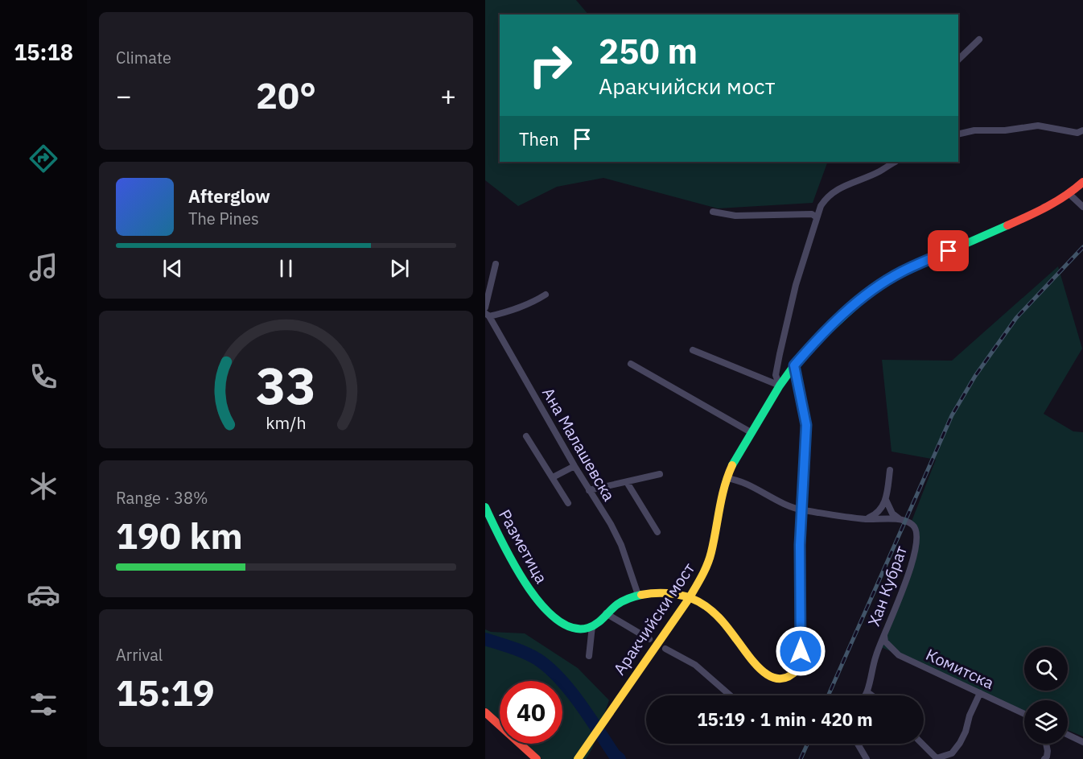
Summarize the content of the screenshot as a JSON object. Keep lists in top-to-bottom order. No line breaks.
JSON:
{"streets":{"main road":["Разметица","Аракчийски мост"],"street":["Ана Малашевска","Хан Кубрат","Комитска"]},"crossings":[["Хан Кубрат","Комитска"]],"page":{"tabs":"15:18","tile":["Climate",["Range · 38%","190 km"],["Arrival","15:19"]],"turn":["250 m","Аракчийски мост"],"heat":["−","20°","+"],"then":"Then","song":["Afterglow","The Pines"],"limit":"40","trip":"15:19 · 1 min · 420 m","gauge":["33","km/h"]}}
